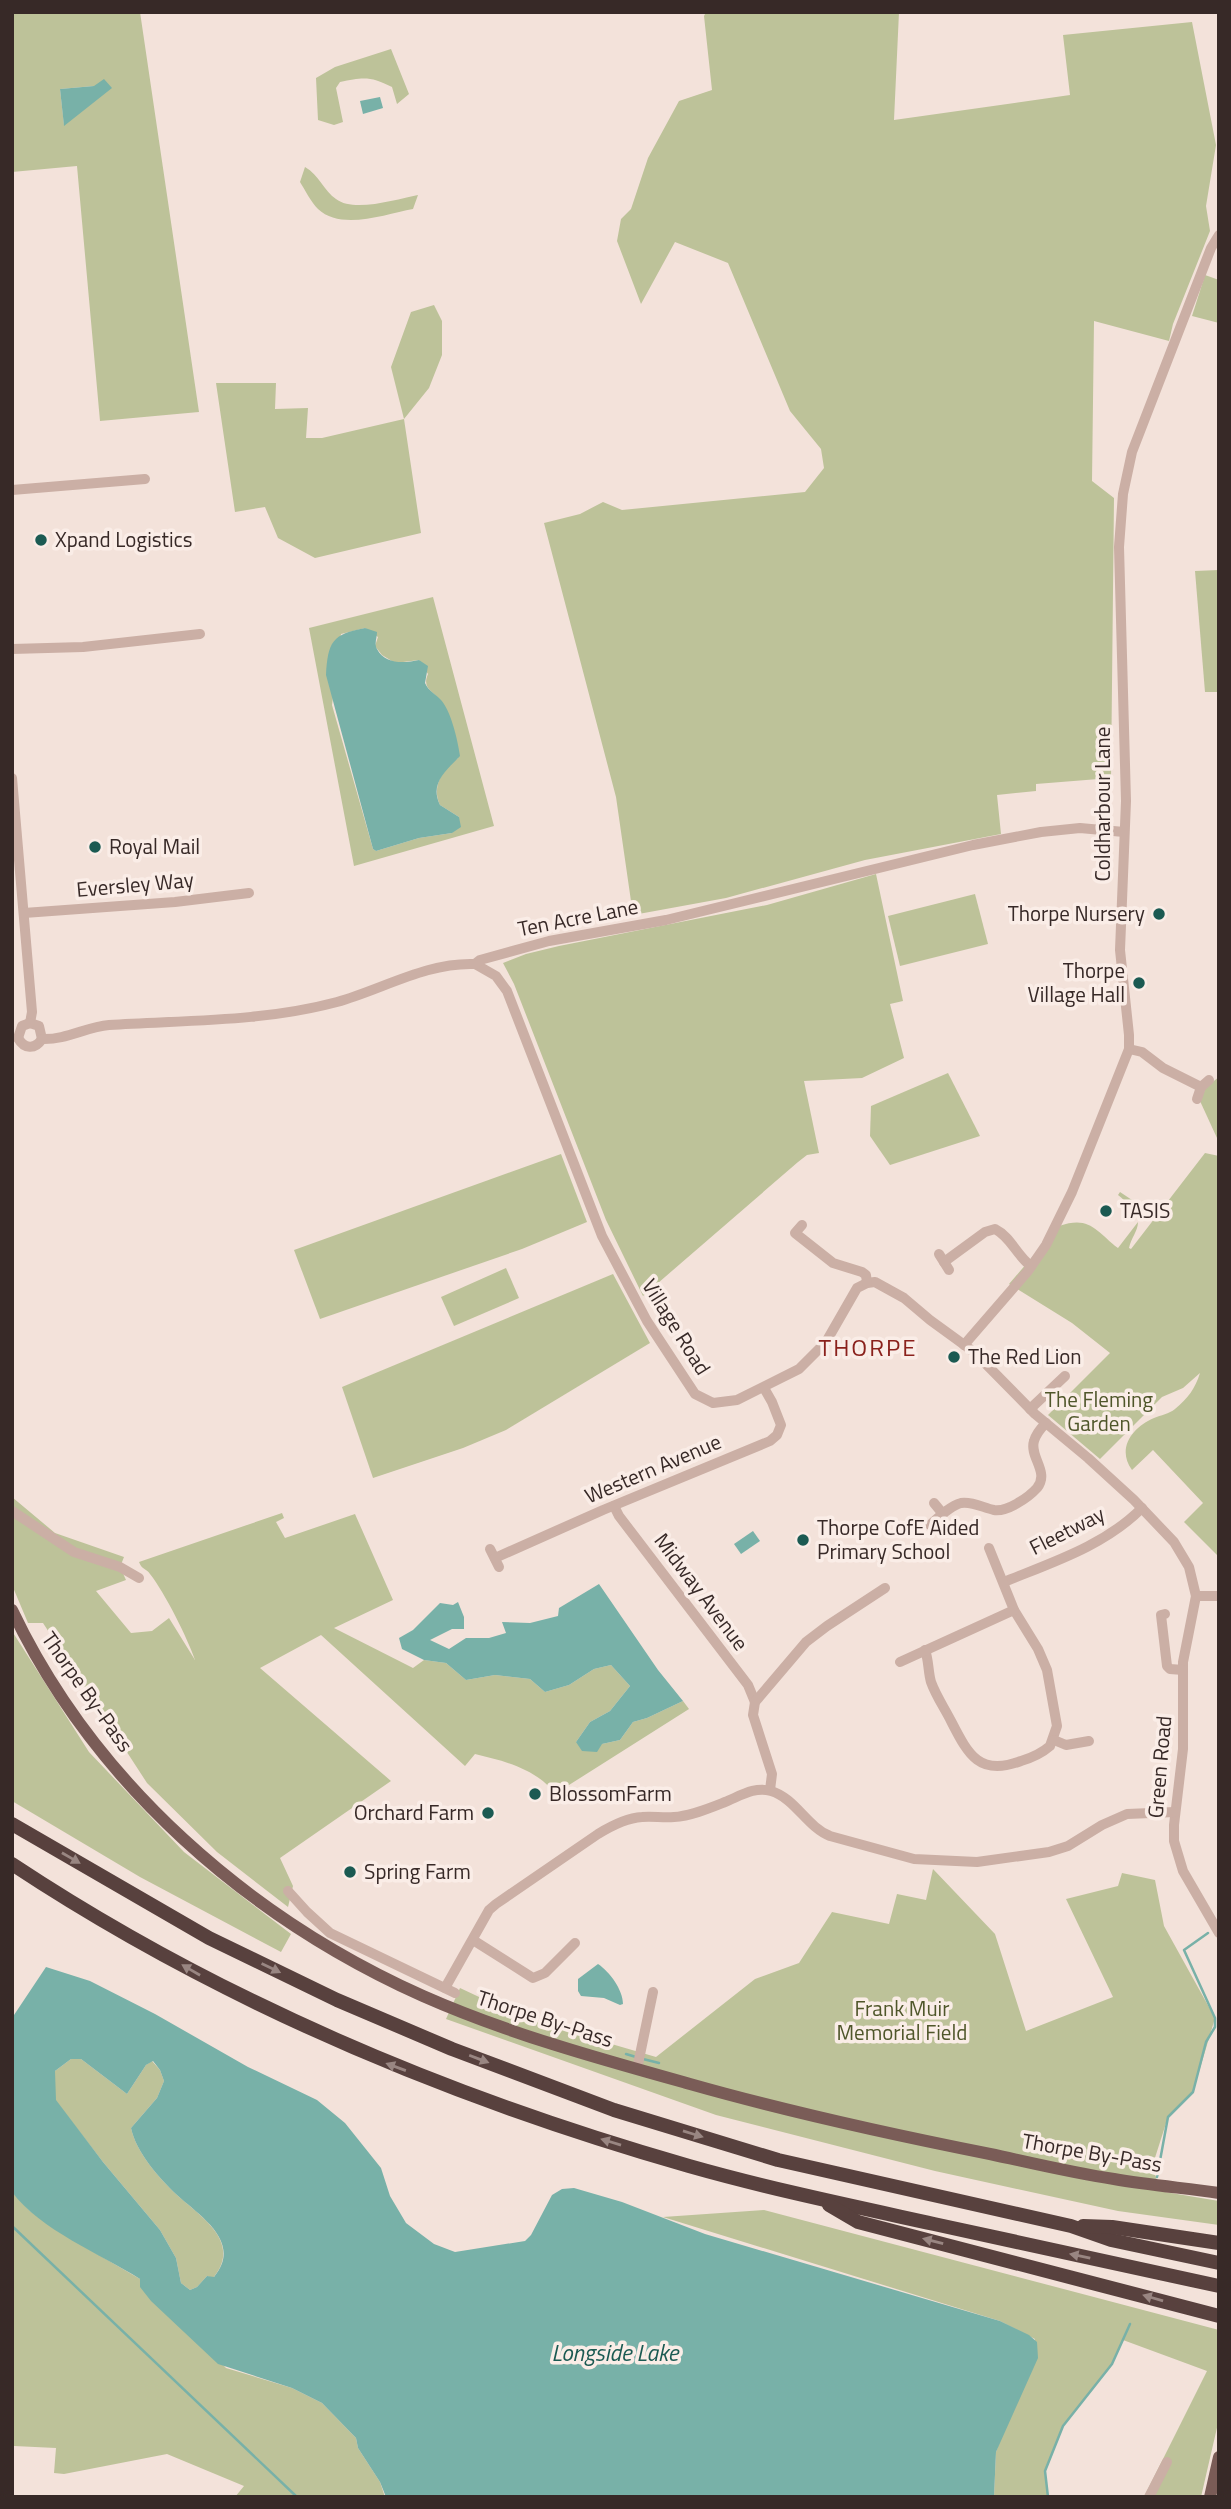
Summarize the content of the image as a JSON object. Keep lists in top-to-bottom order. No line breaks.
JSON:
{"streets":{"main road":["Thorpe By-Pass"],"street":["Coldharbour Lane","Eversley Way","Ten Acre Lane","Village Road","Western Avenue","Fleetway","Midway Avenue","Green Road"]},"crossings":[["Coldharbour Lane","Ten Acre Lane"],["Ten Acre Lane","Village Road"],["Village Road","Western Avenue"],["Western Avenue","Midway Avenue"]],"districts":["THORPE"],"water":["Longside Lake"],"parks":["The Fleming Garden","Frank Muir Memorial Field"],"places":["Xpand Logistics","Royal Mail","Thorpe Nursery","Thorpe Village Hall","TASIS","The Red Lion","Thorpe CofE Aided Primary School","BlossomFarm","Orchard Farm","Spring Farm"]}
